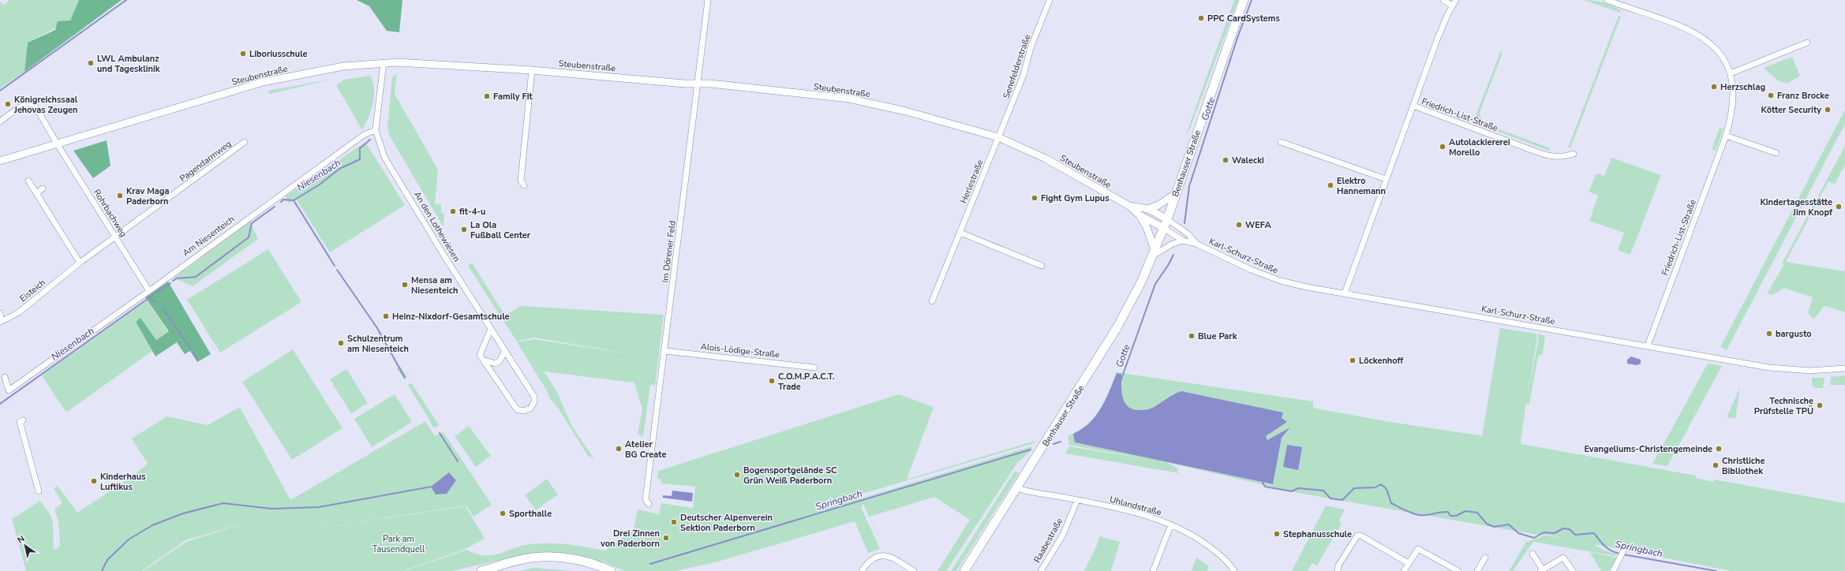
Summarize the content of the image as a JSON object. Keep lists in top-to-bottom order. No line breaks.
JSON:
{"streets":{"main road":["Benhauser Straße"],"street":["Steubenstraße","Senefelderstraße","Friedrich-List-Straße","Pagendarmweg","Herlestraße","Rohrbachweg","An den Lothewiesen","Am Niesenteich","Im Dörener Feld","Karl-Schurz-Straße","Eisteich","Alois-Lödige-Straße","Uhlandstraße","Raabestraße"]},"crossings":[["Steubenstraße","Senefelderstraße"],["Steubenstraße","Benhauser Straße"],["Steubenstraße","Herlestraße"],["Steubenstraße","Rohrbachweg"],["Steubenstraße","Im Dörener Feld"],["Steubenstraße","Karl-Schurz-Straße"],["Senefelderstraße","Herlestraße"],["Friedrich-List-Straße","Karl-Schurz-Straße"],["Pagendarmweg","Rohrbachweg"],["Pagendarmweg","Eisteich"],["Benhauser Straße","Karl-Schurz-Straße"],["Benhauser Straße","Uhlandstraße"],["Rohrbachweg","Am Niesenteich"],["Rohrbachweg","Eisteich"],["An den Lothewiesen","Am Niesenteich"],["Im Dörener Feld","Alois-Lödige-Straße"],["Uhlandstraße","Raabestraße"]],"water":["Gotte","Niesenbach","Springbach"],"parks":["Park am Tausendquell"],"places":["PPC CardSystems","Liboriusschule","LWL Ambulanz und Tagesklinik","Herzschlag","Franz Brocke","Family Fit","Königreichssaal Jehovas Zeugen","Kötter Security","Autolackiererei Morello","Walecki","Elektro Hannemann","Krav Maga Paderborn","Fight Gym Lupus","Kindertagesstätte Jim Knopf","fit-4-u","WEFA","La Ola Fußball Center","Mensa am Niesenteich","Heinz-Nixdorf-Gesamtschule","bargusto","Blue Park","Schulzentrum am Niesenteich","Löckenhoff","C.O.M.P.A.C.T. Trade","Technische Prüfstelle TPÜ","Atelier BG Create","Evangeliums-Christengemeinde","Christliche Bibliothek","Bogensportgelände SC Grün Weiß Paderborn","Kinderhaus Luftikus","Sporthalle","Deutscher Alpenverein Sektion Paderborn","Stephanusschule","Drei Zinnen von Paderborn"],"north":"top left"}
